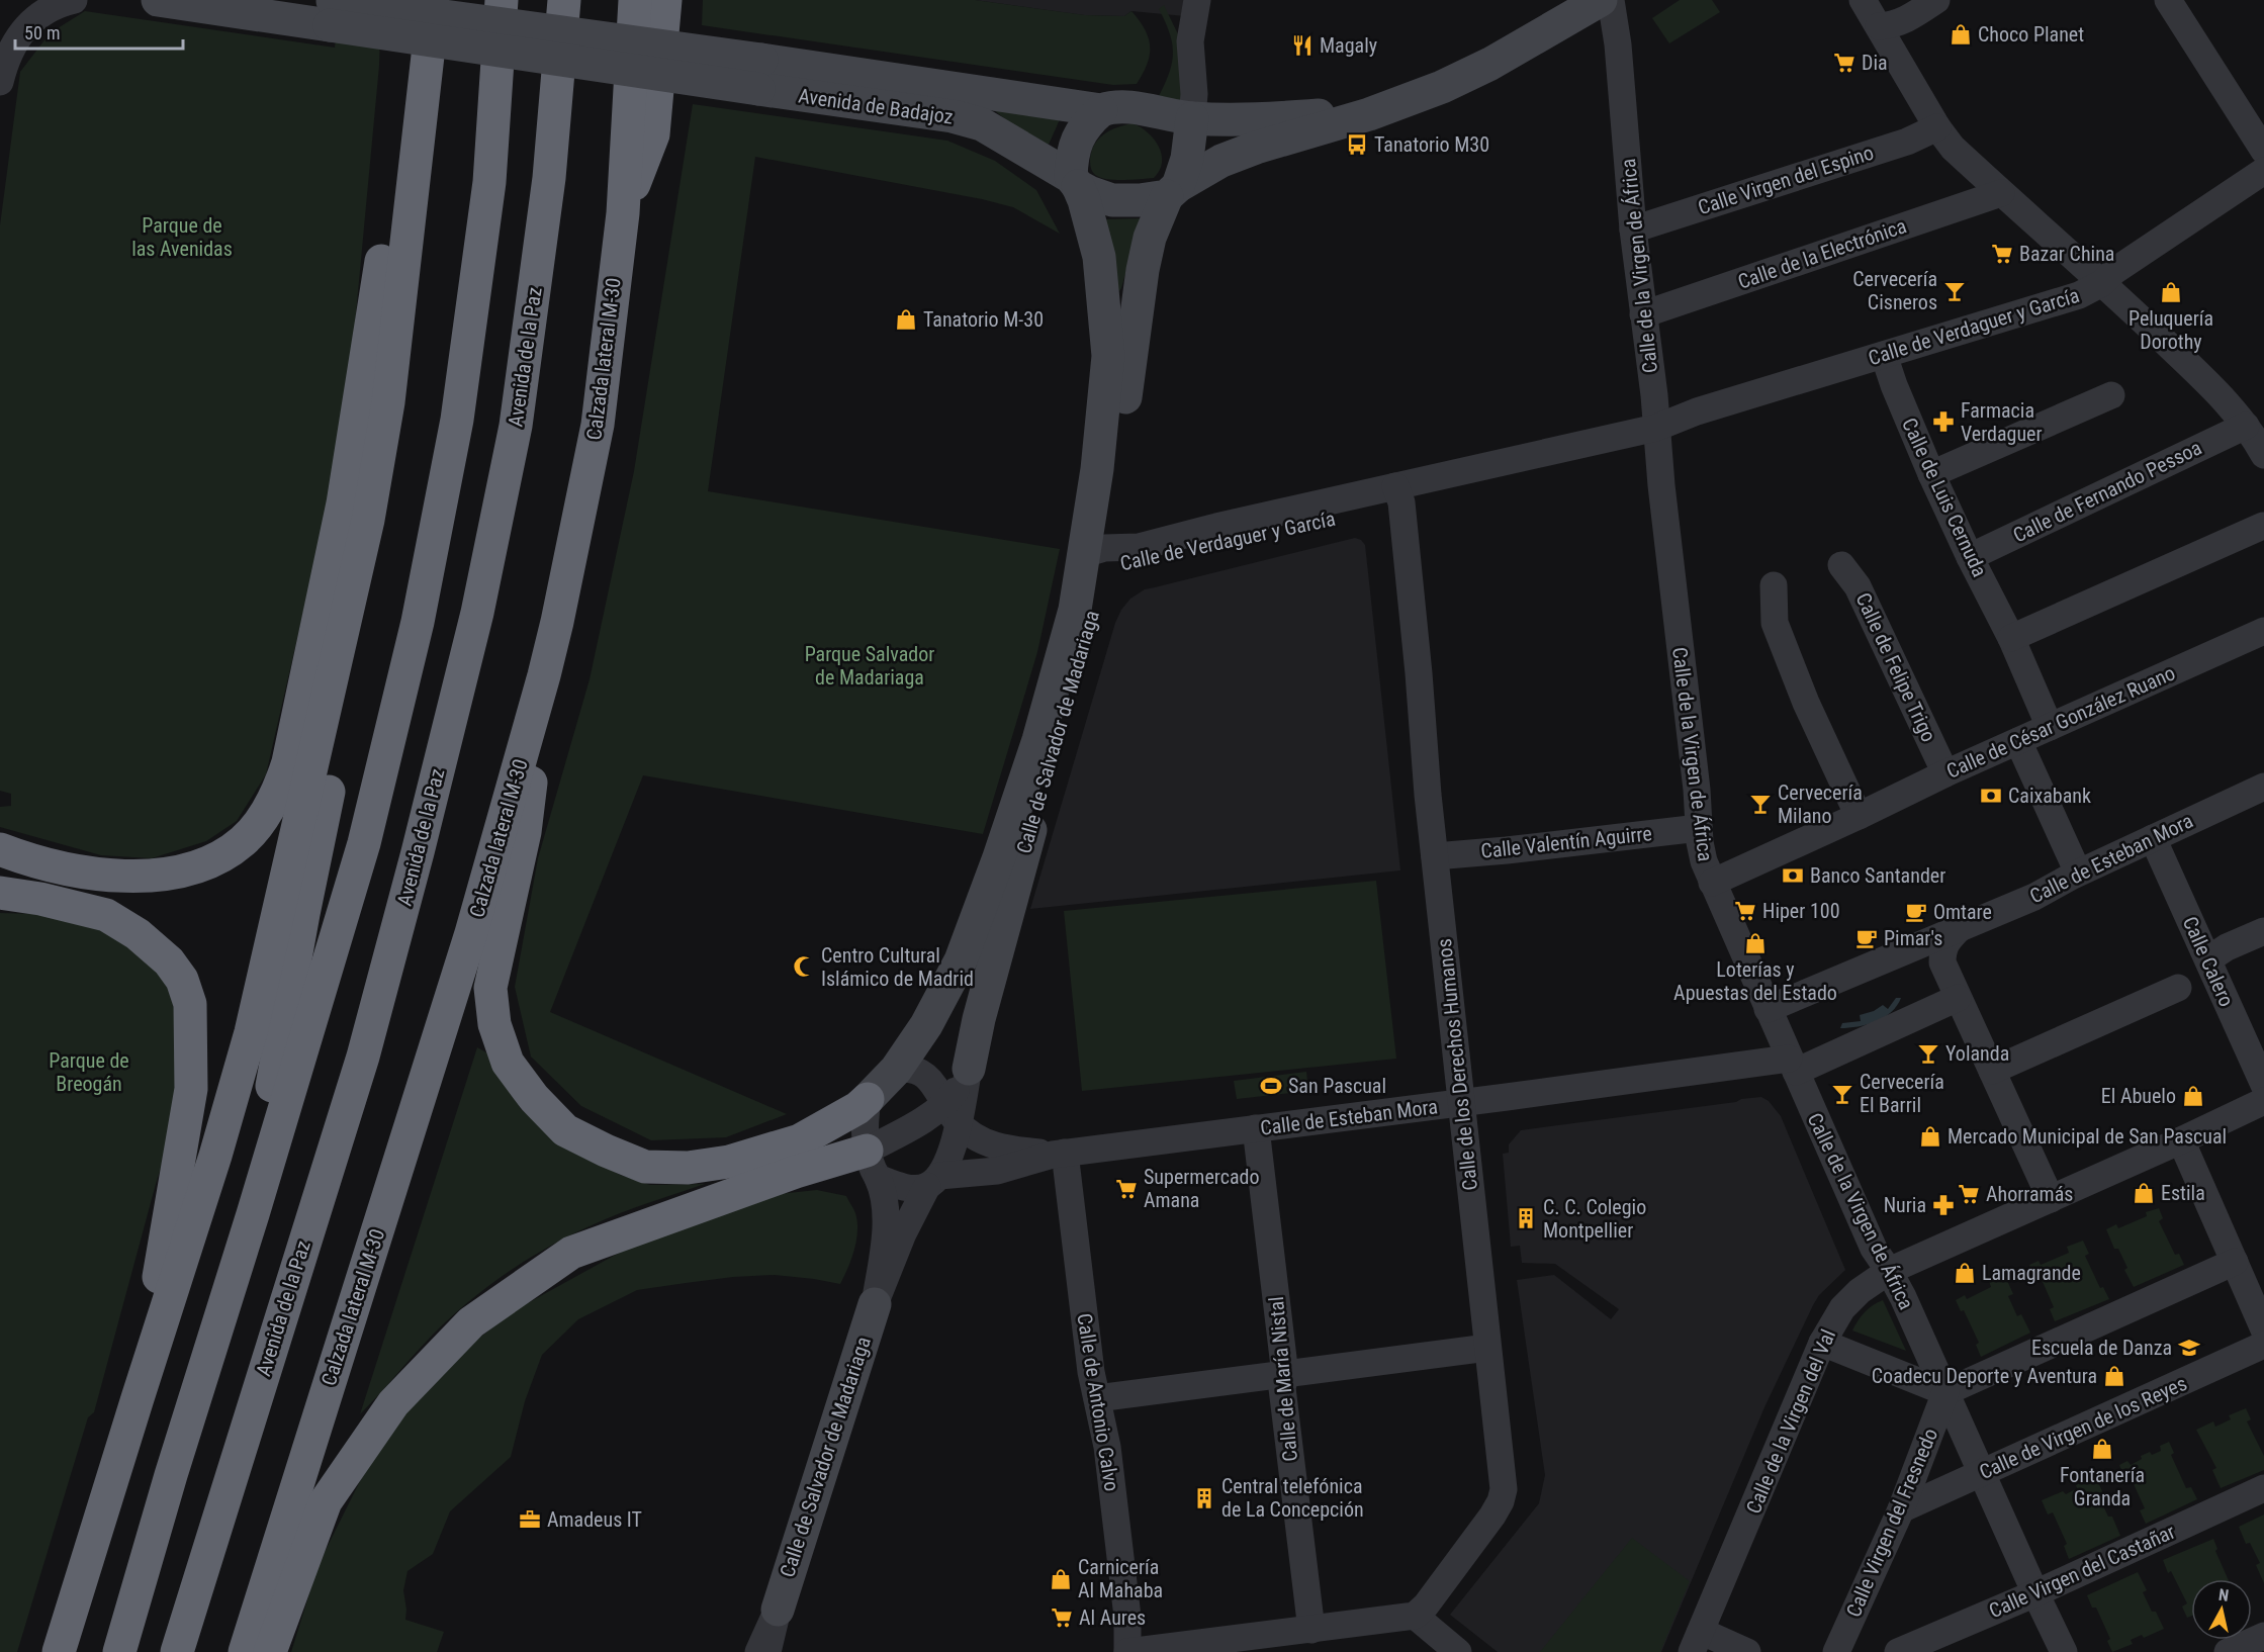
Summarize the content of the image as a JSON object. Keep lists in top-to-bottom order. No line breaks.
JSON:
{"streets":{"highway":["Avenida de la Paz","Calzada lateral M-30"],"street":["Avenida de Badajoz","Calle Virgen del Espino","Calle de la Electrónica","Calle de la Virgen de África","Calle de Verdaguer y García","Calle de Fernando Pessoa","Calle de Luis Cernuda","Calle de Felipe Trigo","Calle de César González Ruano","Calle de Salvador de Madariaga","Calle Valentín Aguirre","Calle de Esteban Mora","Calle Calero","Calle de los Derechos Humanos","Calle de María Nistal","Calle de Antonio Calvo","Calle de la Virgen del Val","Calle de Virgen de los Reyes","Calle Virgen del Fresnedo","Calle Virgen del Castañar"]},"crossings":[["Avenida de Badajoz","Calle de Salvador de Madariaga"],["Calle Virgen del Espino","Calle de la Virgen de África"],["Calle de la Electrónica","Calle de la Virgen de África"],["Calle de la Virgen de África","Calle de Verdaguer y García"],["Calle de la Virgen de África","Calle de César González Ruano"],["Calle de la Virgen de África","Calle Valentín Aguirre"],["Calle de la Virgen de África","Calle de Esteban Mora"],["Calle de la Virgen de África","Calle de la Virgen del Val"],["Calle de la Virgen de África","Calle de Virgen de los Reyes"],["Calle de la Virgen de África","Calle Virgen del Fresnedo"],["Calle de la Virgen de África","Calle Virgen del Castañar"],["Calle de Verdaguer y García","Calle de Luis Cernuda"],["Calle de Verdaguer y García","Calle de Salvador de Madariaga"],["Calle de Verdaguer y García","Calle de los Derechos Humanos"],["Calle de Fernando Pessoa","Calle de Luis Cernuda"],["Calle de Luis Cernuda","Calle de César González Ruano"],["Calle de Felipe Trigo","Calle de César González Ruano"],["Calle de Salvador de Madariaga","Calle de Esteban Mora"],["Calle Valentín Aguirre","Calle de los Derechos Humanos"],["Calle de Esteban Mora","Calle Calero"],["Calle de Esteban Mora","Calle de los Derechos Humanos"],["Calle de Esteban Mora","Calle de María Nistal"],["Calle de Esteban Mora","Calle de Antonio Calvo"],["Calle de Virgen de los Reyes","Calle Virgen del Fresnedo"]],"parks":["Parque de las Avenidas","Parque Salvador de Madariaga","Parque de Breogán"],"places":{"shop":["Choco Planet","Peluquería Dorothy","Tanatorio M-30","Loterías y Apuestas del Estado","El Abuelo","Mercado Municipal de San Pascual","Estila","Lamagrande","Coadecu Deporte y Aventura","Fontanería Granda","Carnicería Al Mahaba"],"restaurant":["Magaly"],"supermarket":["Dia","Bazar China","Hiper 100","Supermercado Amana","Ahorramás","Al Aures"],"bus stop":["Tanatorio M30"],"bar":["Cervecería Cisneros","Cervecería Milano","Yolanda","Cervecería El Barril"],"pharmacy":["Farmacia Verdaguer","Nuria"],"bank":["Caixabank","Banco Santander"],"cafe":["Omtare","Pimar's"],"mosque":["Centro Cultural Islámico de Madrid"],"sports":["San Pascual"],"building":["C. C. Colegio Montpellier","Central telefónica de La Concepción"],"school or university":["Escuela de Danza"],"office":["Amadeus IT"]},"scale_bar":"50 m","north":"top"}
